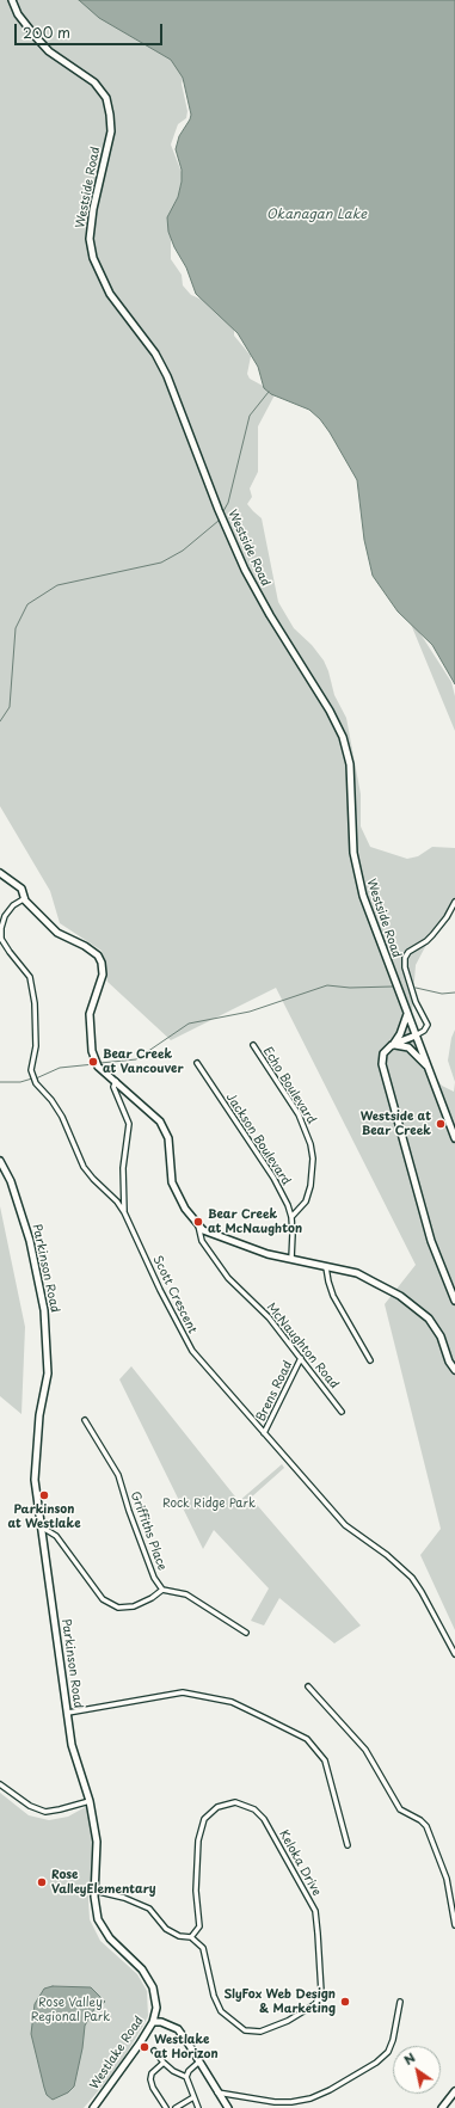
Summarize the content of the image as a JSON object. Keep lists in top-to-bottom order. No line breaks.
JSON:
{"streets":{"street":["Westside Road","Echo Boulevard","Jackson Boulevard","Parkinson Road","Scott Crescent","McNaughton Road","Brens Road","Griffiths Place","Keloka Drive","Westlake Road"]},"crossings":[["Echo Boulevard","Jackson Boulevard"],["Parkinson Road","Westlake Road"],["Scott Crescent","Brens Road"],["McNaughton Road","Brens Road"]],"water":["Okanagan Lake"],"parks":["Rock Ridge Park","Rose Valley Regional Park"],"places":["Bear Creek at Vancouver","Westside at Bear Creek","Bear Creek at McNaughton","Parkinson at Westlake","Rose ValleyElementary","SlyFox Web Design & Marketing","Westlake at Horizon"],"scale_bar":"200 m","north":"top left"}
